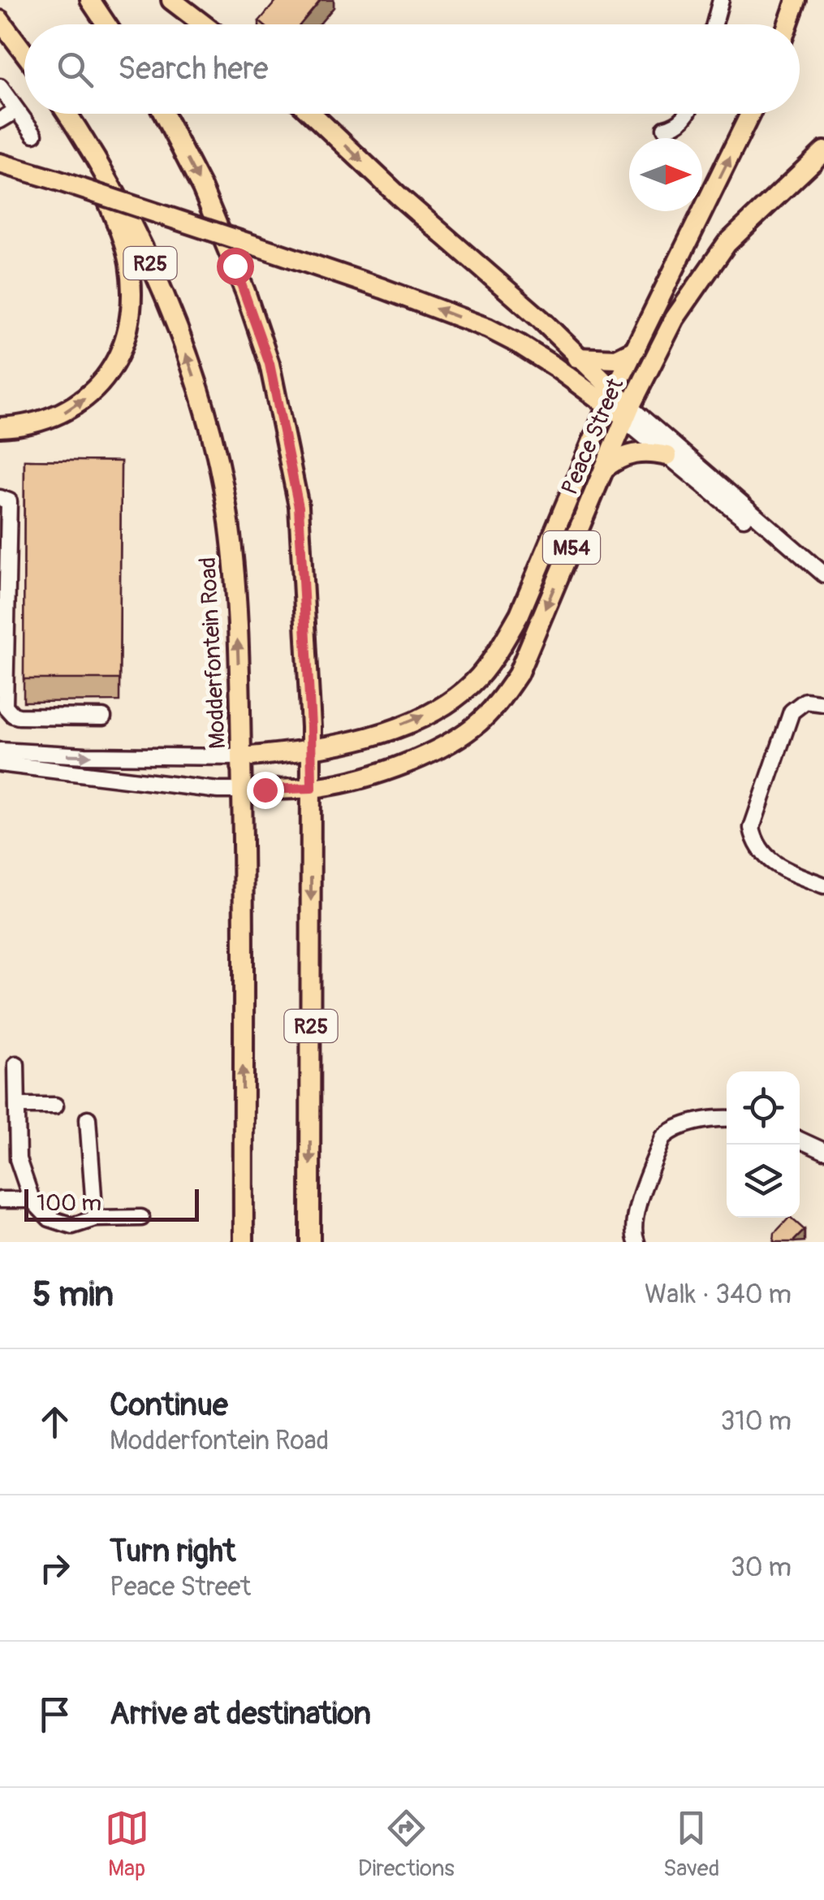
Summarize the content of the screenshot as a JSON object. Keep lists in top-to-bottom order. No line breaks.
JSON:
{"streets":{"main road":["R25","Peace Street","M54","Modderfontein Road"]},"crossings":[["R25","Peace Street"],["R25","M54"],["Peace Street","M54"],["Peace Street","Modderfontein Road"],["M54","Modderfontein Road"]],"scale_bar":"100 m","north":"right","page":{"search":"Search here","scale":"100 m","heading":["5 min","Walk · 340 m"],"list":[["Continue","Modderfontein Road","310 m"],["Turn right","Peace Street","30 m"],"Arrive at destination"],"nav":["Map","Directions","Saved"]}}
